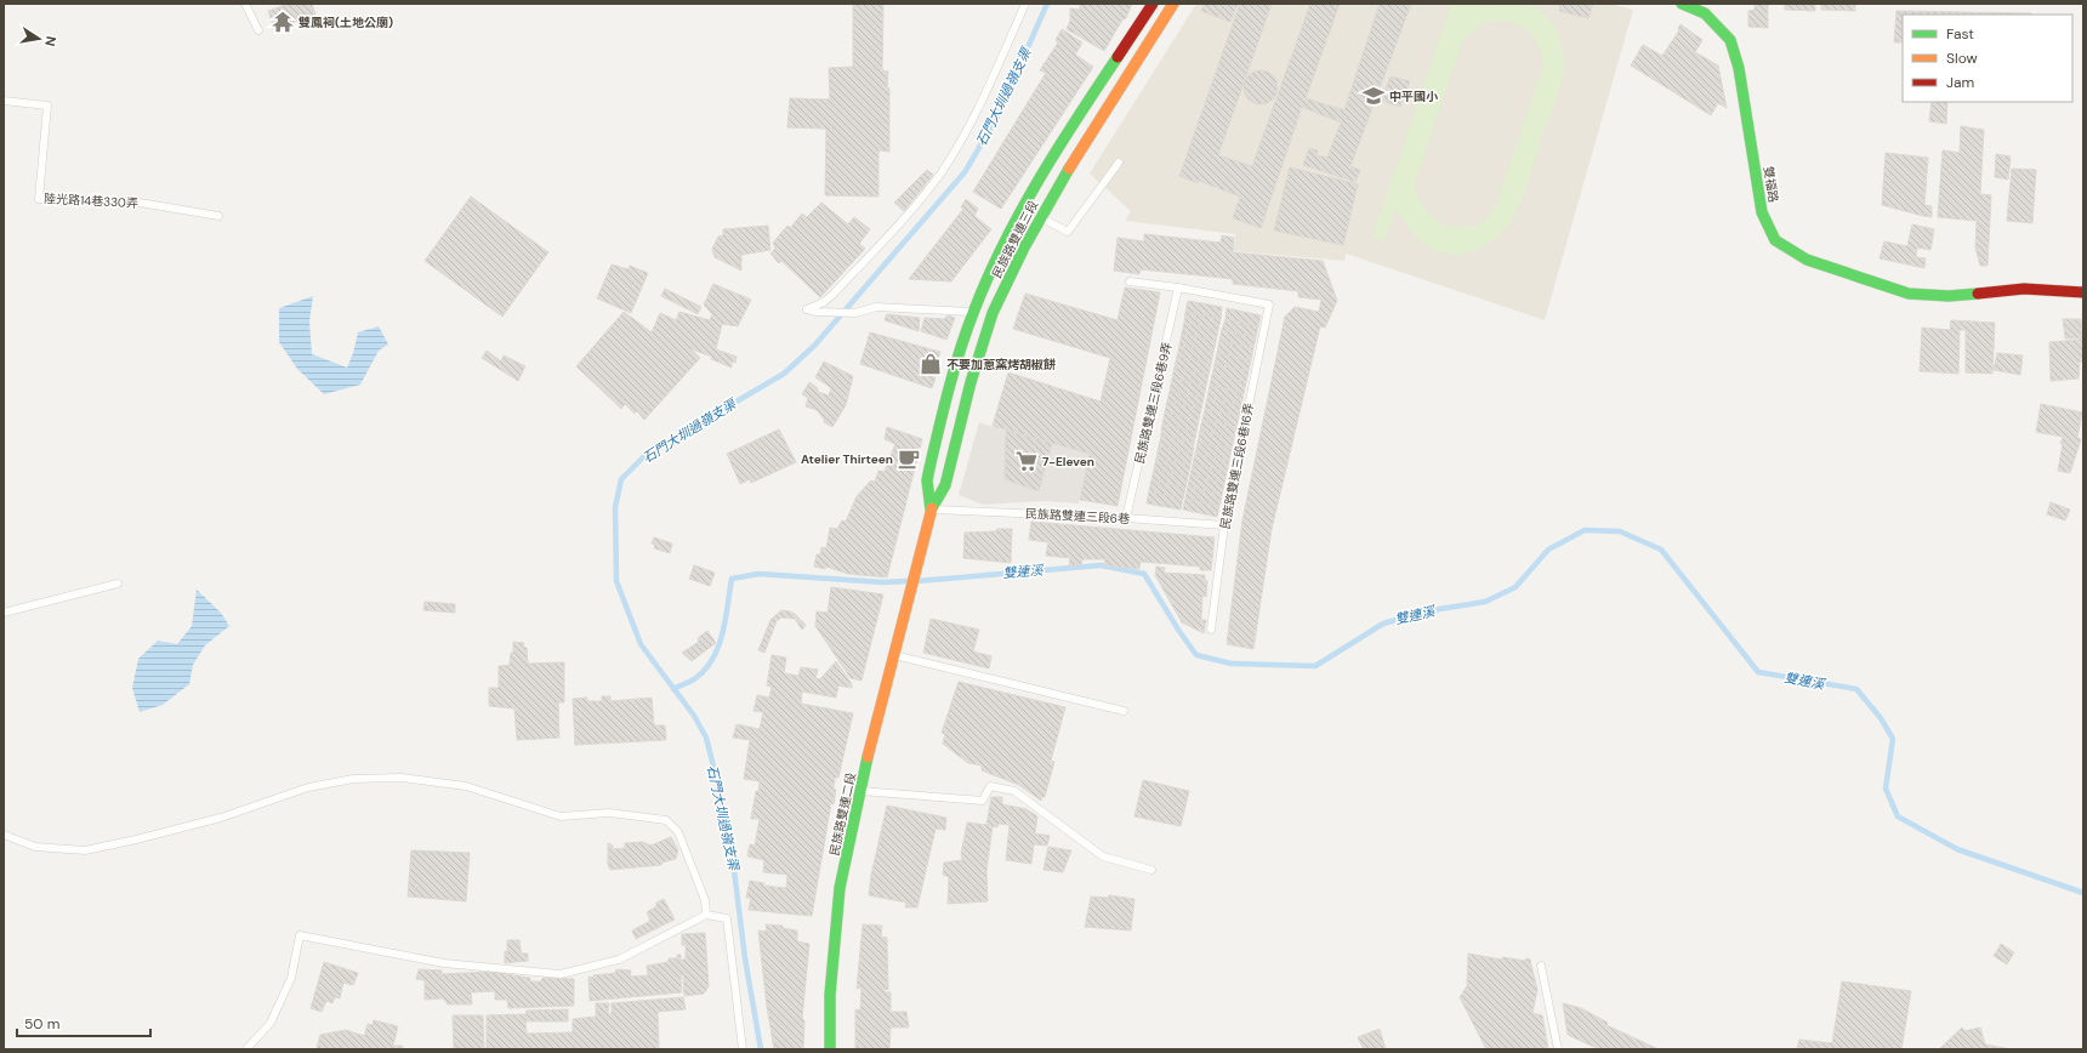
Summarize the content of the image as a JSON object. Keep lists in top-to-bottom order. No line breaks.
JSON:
{"streets":{"main road":["雙福路","民族路雙連三段","民族路雙連二段"],"lane":["陸光路14巷330弄","民族路雙連三段6巷9弄","民族路雙連三段6巷16弄","民族路雙連三段6巷"]},"crossings":[["民族路雙連三段","民族路雙連三段6巷"],["民族路雙連三段","民族路雙連二段"],["民族路雙連三段6巷9弄","民族路雙連三段6巷16弄"],["民族路雙連三段6巷9弄","民族路雙連三段6巷"],["民族路雙連三段6巷16弄","民族路雙連三段6巷"]],"water":["石門大圳過嶺支渠","雙連溪"],"places":{"temple":["雙鳳祠(土地公廟)"],"school or university":["中平國小"],"shop":["不要加蔥窯烤胡椒餅"],"cafe":["Atelier Thirteen"],"supermarket":["7-Eleven"]},"legend":["Fast","Slow","Jam"],"scale_bar":"50 m","north":"right"}
